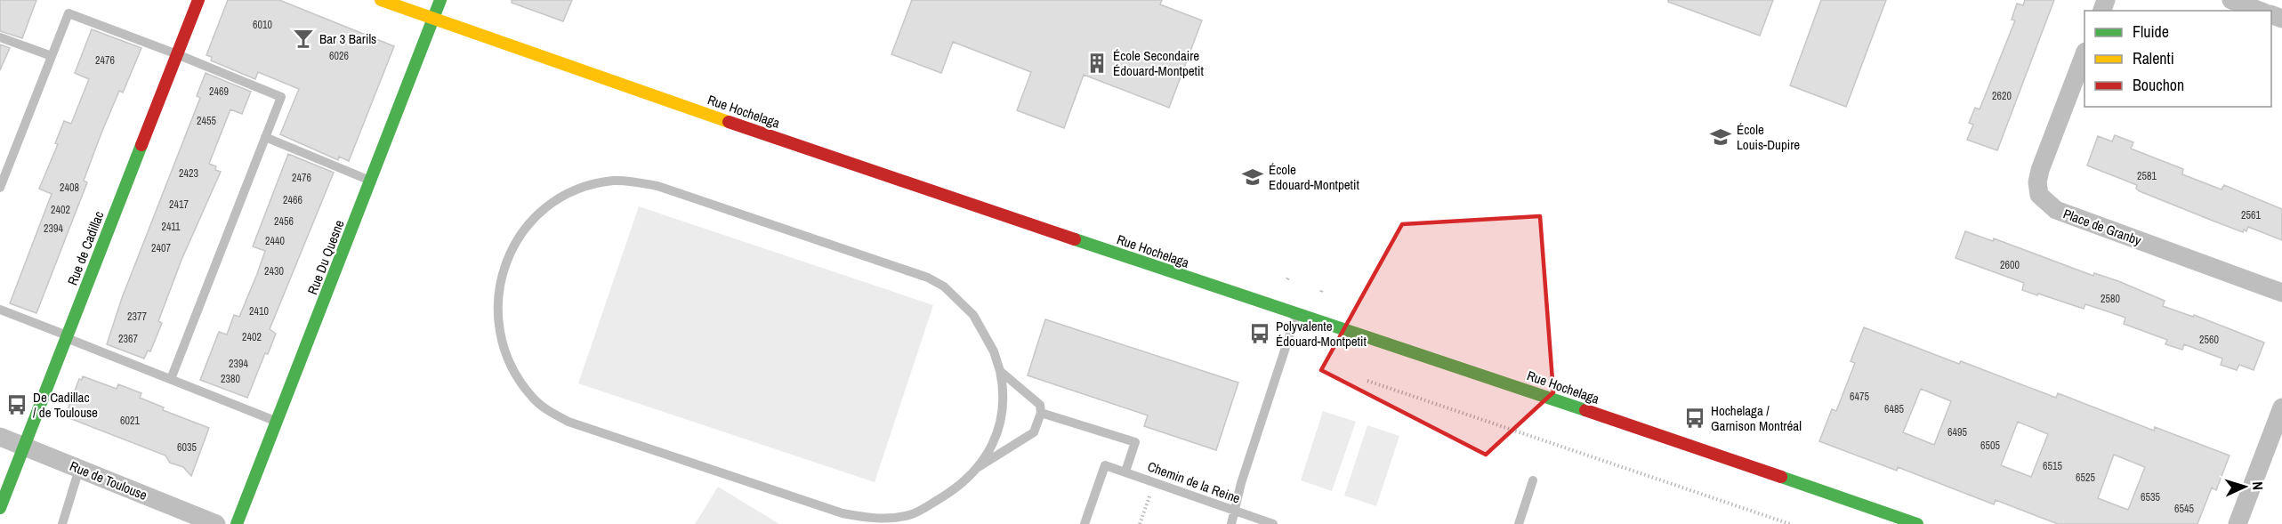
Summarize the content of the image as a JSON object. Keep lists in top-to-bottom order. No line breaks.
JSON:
{"streets":{"main road":["Rue Hochelaga","Rue de Cadillac","Rue Du Quesne"],"street":["Place de Granby","Rue de Toulouse"],"lane":["Chemin de la Reine"]},"crossings":[["Rue Hochelaga","Rue Du Quesne"],["Rue de Cadillac","Rue de Toulouse"]],"places":{"bar":["Bar 3 Barils"],"building":["École Secondaire Édouard-Montpetit"],"school or university":["École Louis-Dupire","École Edouard-Montpetit"],"bus stop":["Polyvalente Édouard-Montpetit","De Cadillac / de Toulouse","Hochelaga / Garnison Montréal"]},"house_numbers":["6010","6026","2476","2469","2620","2455","2423","2581","2476","2408","2466","2417","2402","2561","2456","2411","2394","2440","2407","2600","2430","2580","2410","2377","2402","2367","2560","2394","2380","6475","6485","6021","6495","6505","6035","6515","6525","6535","6545"],"legend":["Fluide","Ralenti","Bouchon"],"north":"right"}
